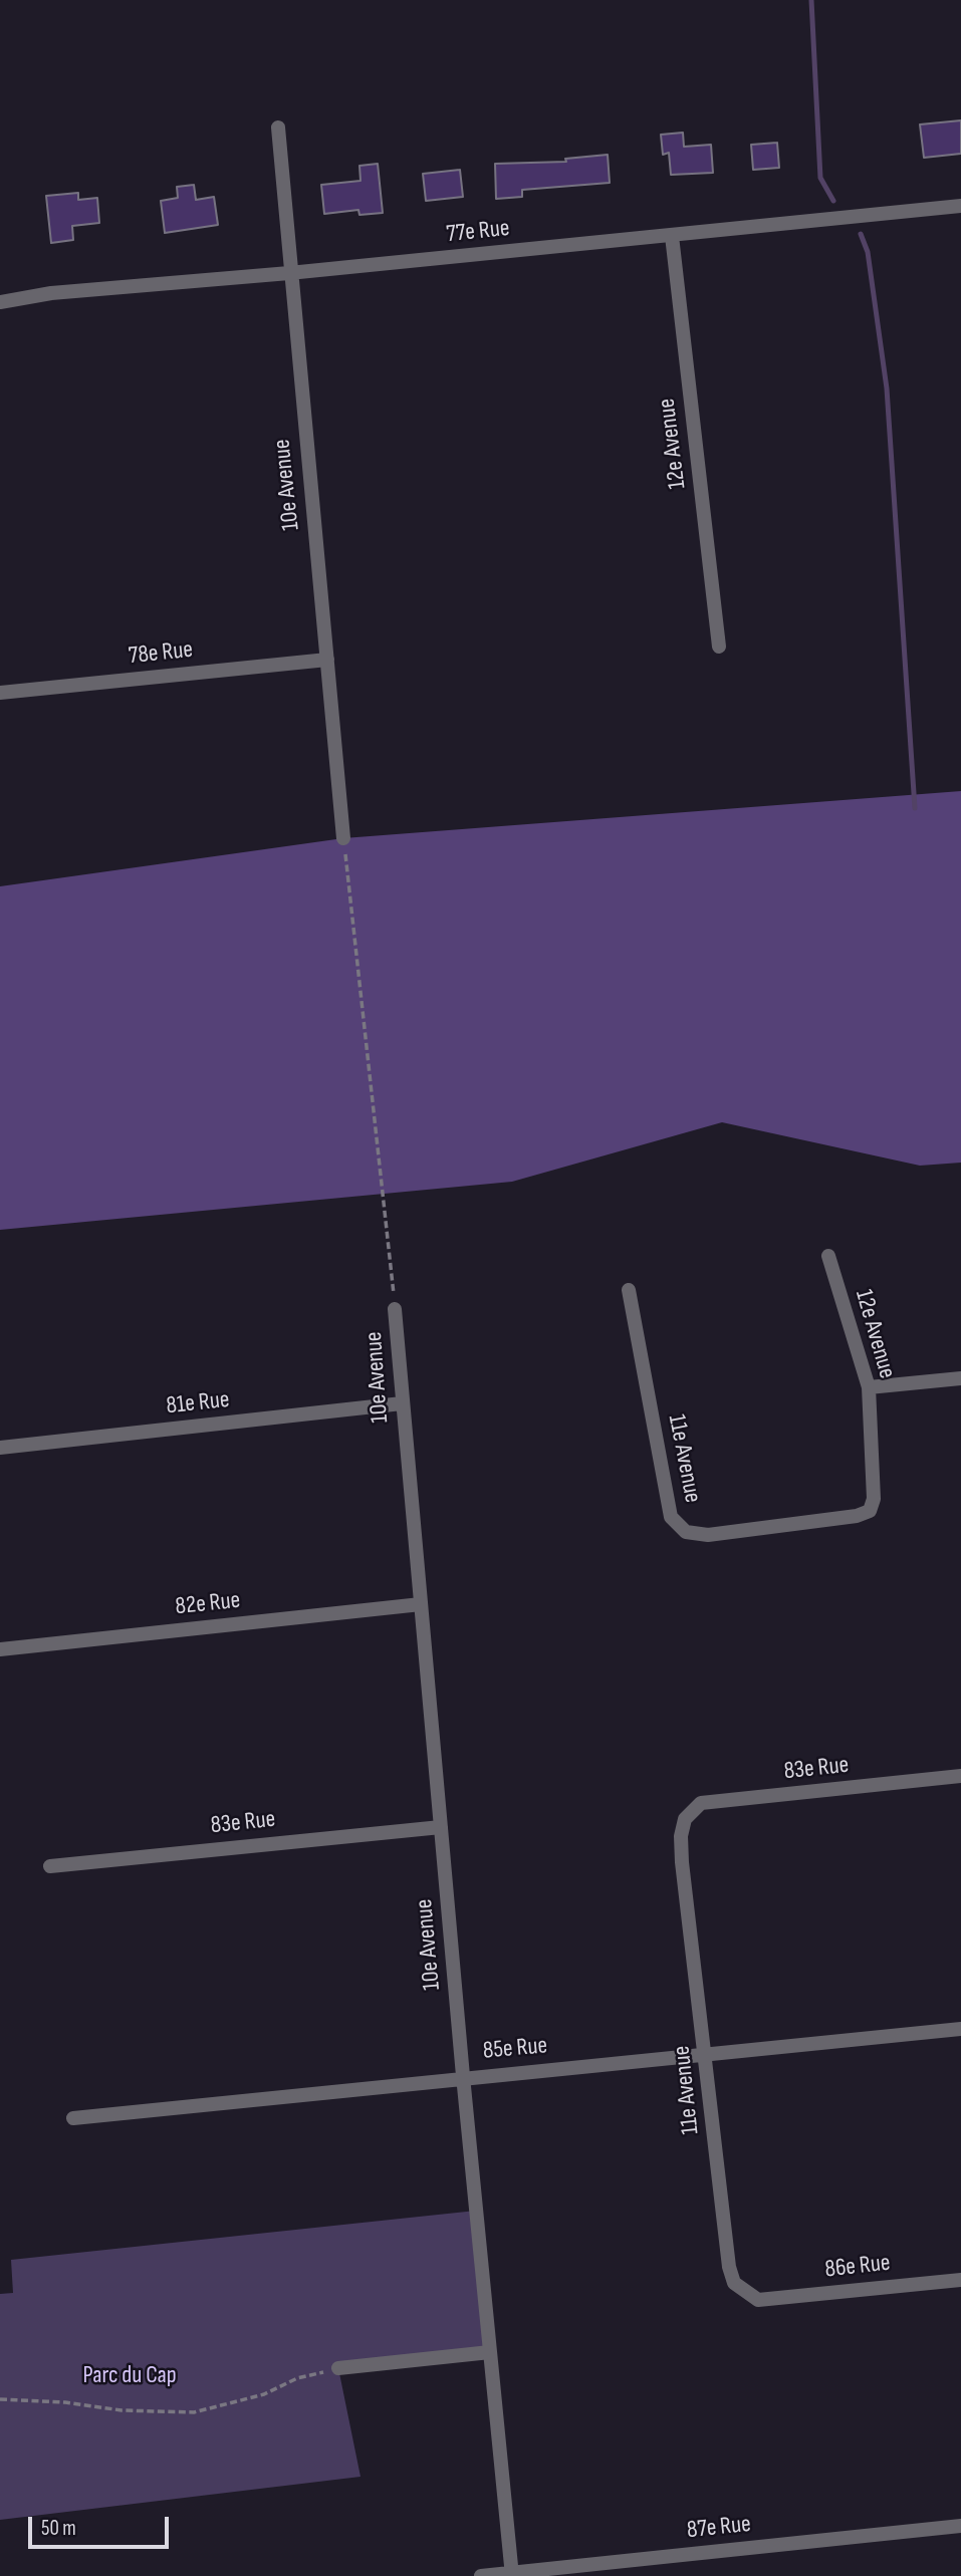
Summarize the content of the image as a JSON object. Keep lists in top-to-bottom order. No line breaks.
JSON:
{"streets":{"street":["77e Rue","12e Avenue","10e Avenue","78e Rue","81e Rue","11e Avenue","82e Rue","83e Rue","85e Rue","86e Rue","87e Rue"]},"crossings":[["77e Rue","12e Avenue"],["77e Rue","10e Avenue"],["12e Avenue","11e Avenue"],["10e Avenue","78e Rue"],["10e Avenue","81e Rue"],["10e Avenue","82e Rue"],["10e Avenue","83e Rue"],["10e Avenue","85e Rue"],["10e Avenue","87e Rue"],["11e Avenue","83e Rue"],["11e Avenue","85e Rue"],["11e Avenue","86e Rue"]],"parks":["Parc du Cap"],"scale_bar":"50 m"}
